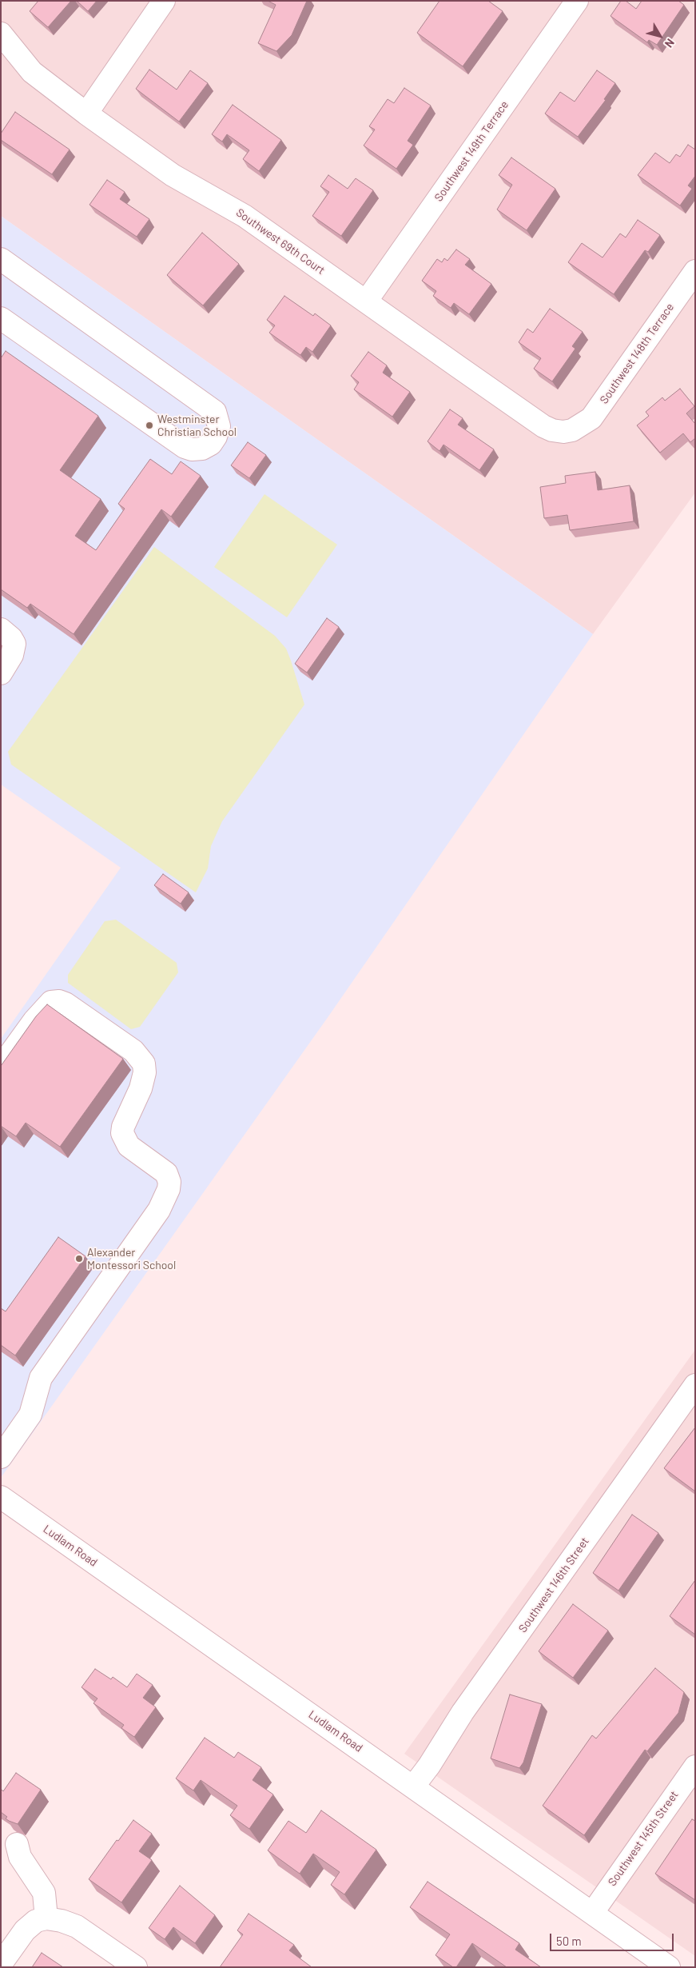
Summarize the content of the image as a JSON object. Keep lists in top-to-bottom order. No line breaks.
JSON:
{"streets":{"street":["Southwest 149th Terrace","Southwest 69th Court","Southwest 148th Terrace","Ludlam Road","Southwest 146th Street","Southwest 145th Street"]},"crossings":[["Southwest 149th Terrace","Southwest 69th Court"],["Southwest 69th Court","Southwest 148th Terrace"],["Ludlam Road","Southwest 146th Street"],["Ludlam Road","Southwest 145th Street"]],"places":["Westminster Christian School","Alexander Montessori School"],"scale_bar":"50 m","north":"bottom right"}
